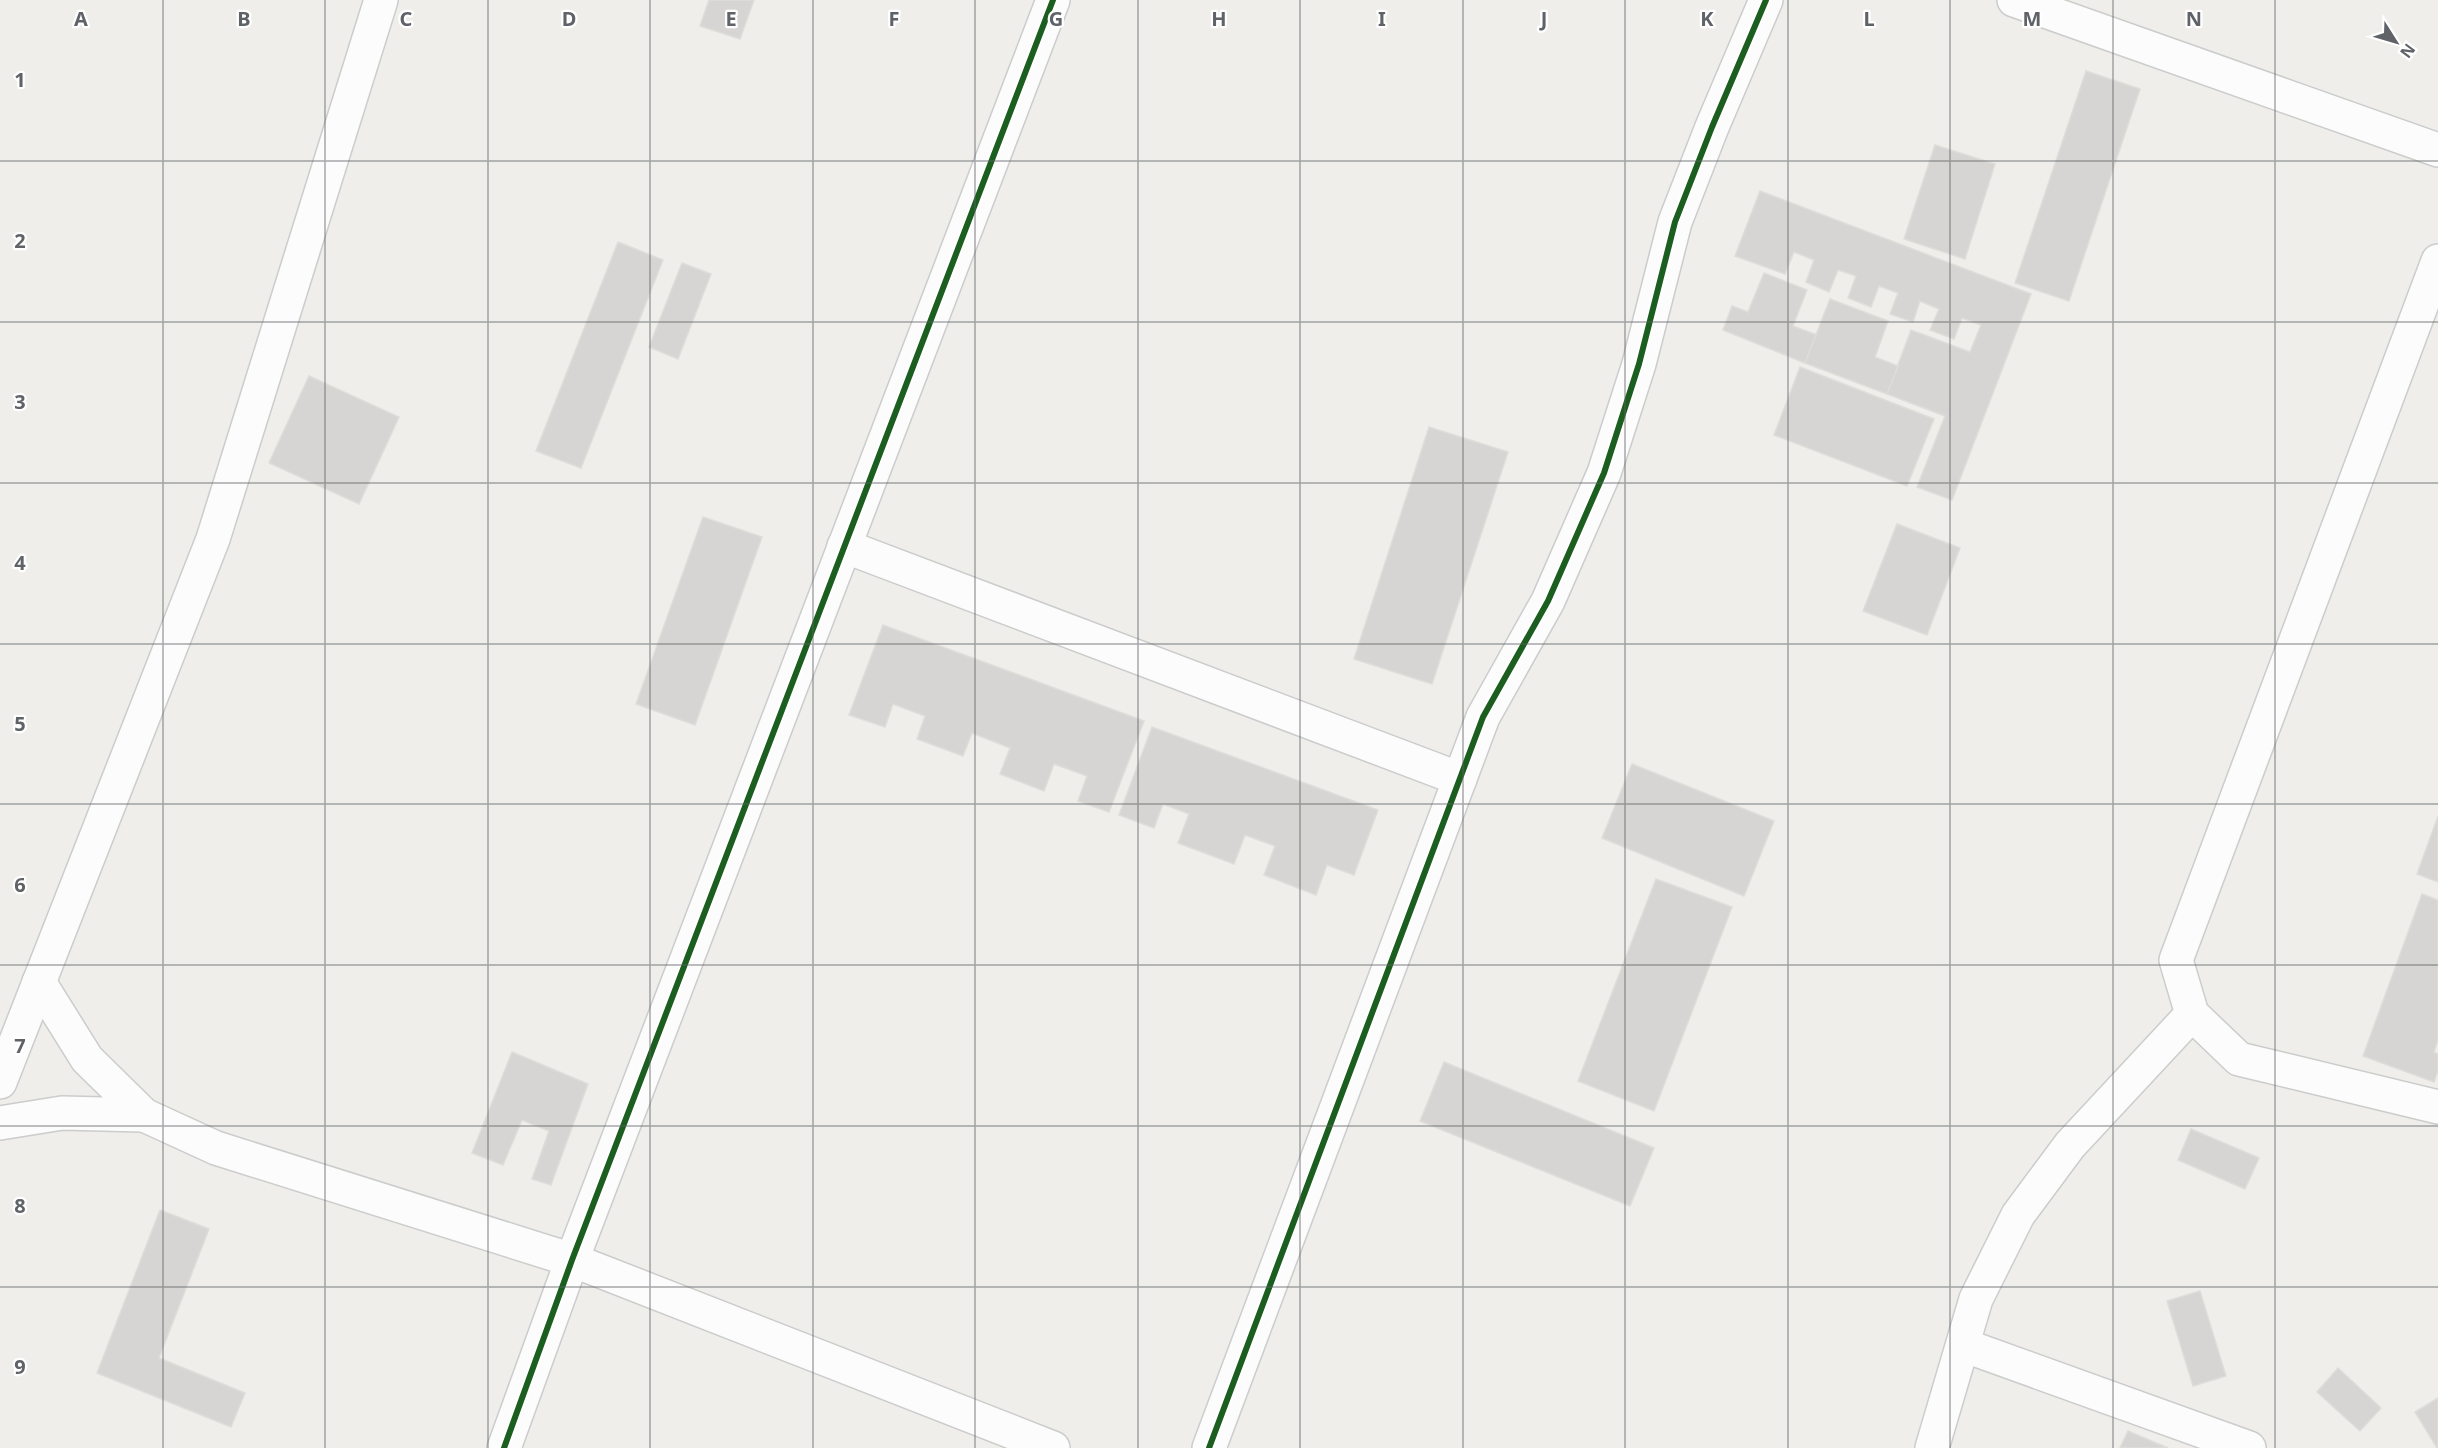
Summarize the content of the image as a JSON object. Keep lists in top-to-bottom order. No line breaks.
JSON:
{"north":"bottom right","grid":{"columns":["A","B","C","D","E","F","G","H","I","J","K","L","M","N"],"rows":["1","2","3","4","5","6","7","8","9"]}}
